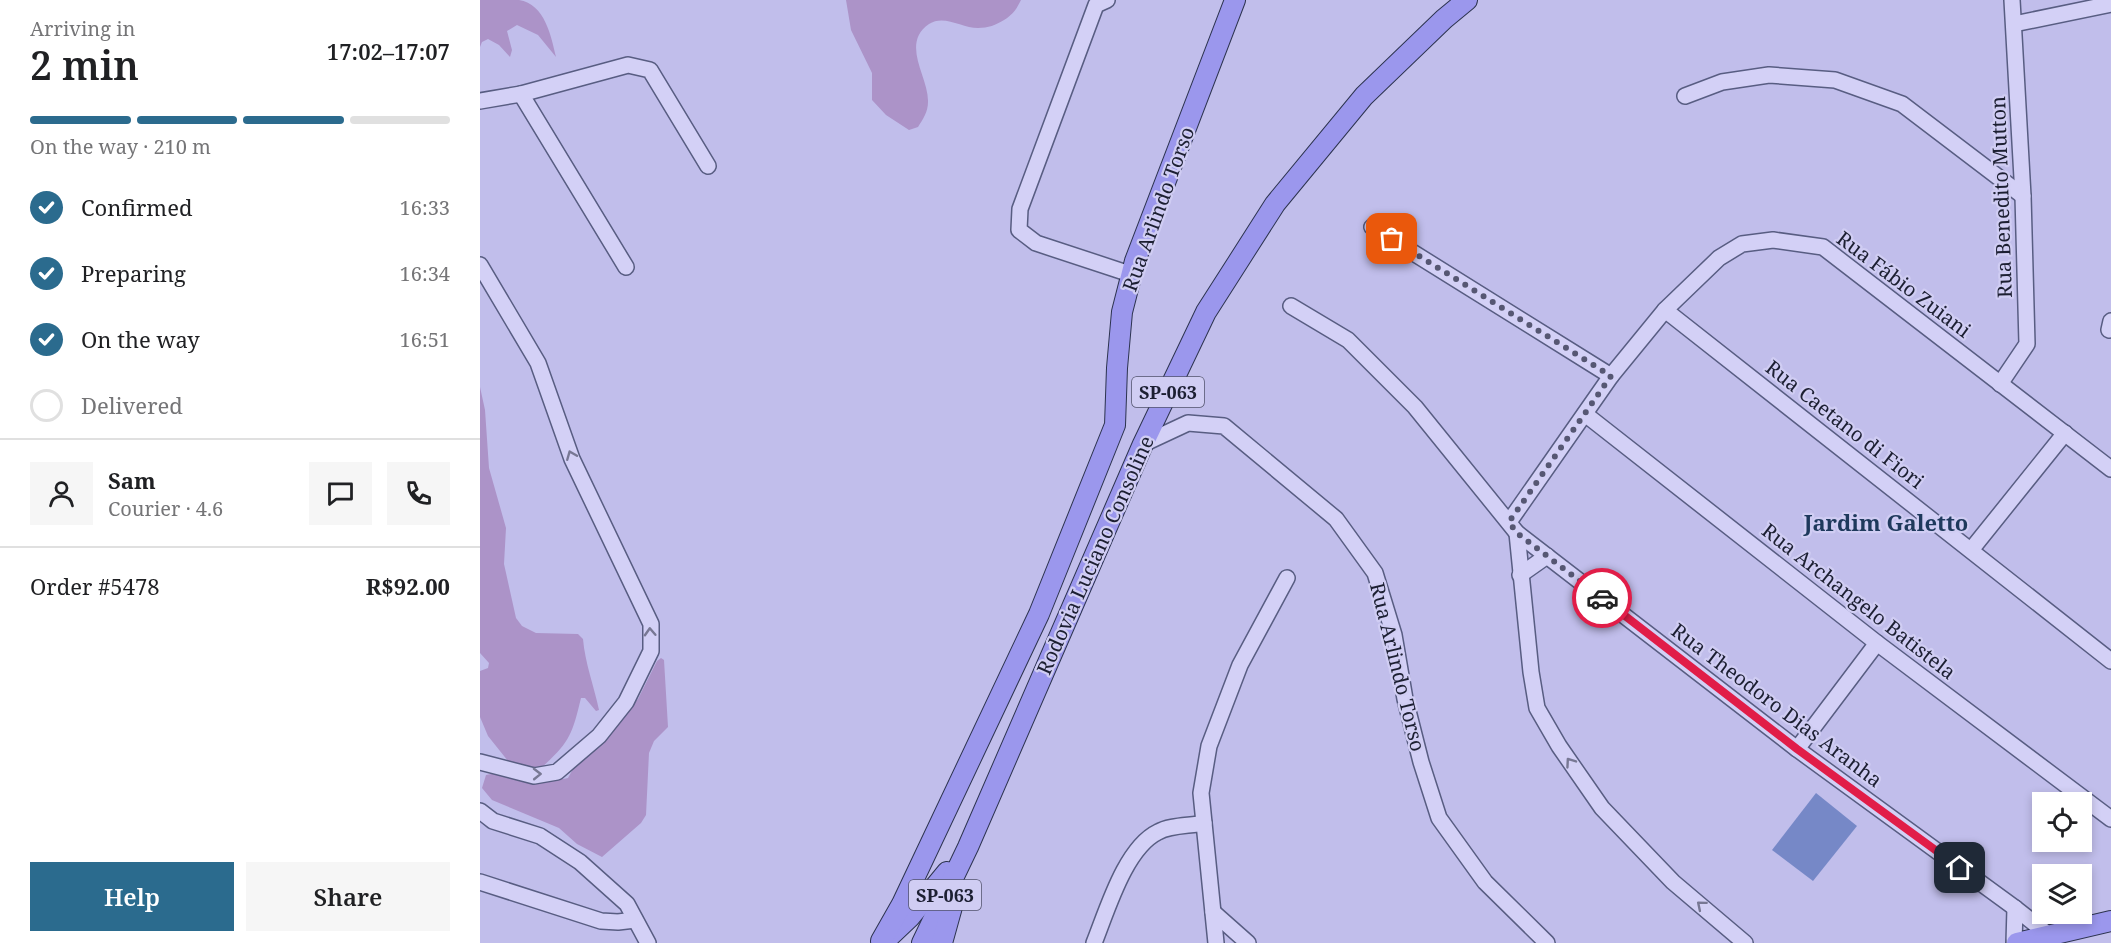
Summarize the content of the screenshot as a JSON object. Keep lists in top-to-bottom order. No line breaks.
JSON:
{"streets":{"main road":["Rua Arlindo Torso","SP-063","Rodovia Luciano Consoline"],"street":["Rua Benedito Mutton","Rua Fábio Zuiani","Rua Caetano di Fiori","Rua Archangelo Batistela","Rua Theodoro Dias Aranha"]},"crossings":[["Rua Benedito Mutton","Rua Fábio Zuiani"],["Rua Arlindo Torso","Rodovia Luciano Consoline"],["Rua Fábio Zuiani","Rua Caetano di Fiori"],["Rua Fábio Zuiani","Rua Archangelo Batistela"],["Rua Fábio Zuiani","Rua Theodoro Dias Aranha"]],"districts":["Jardim Galetto"],"page":{"heading":["2 min","Arriving in","17:02–17:07"],"panel":["Sam","Courier · 4.6","Order #5478","R$92.00"],"bar":"On the way · 210 m","list":[["Confirmed","16:33"],["Preparing","16:34"],["On the way","16:51"],"Delivered"],"buttons":["Help","Share"]}}
